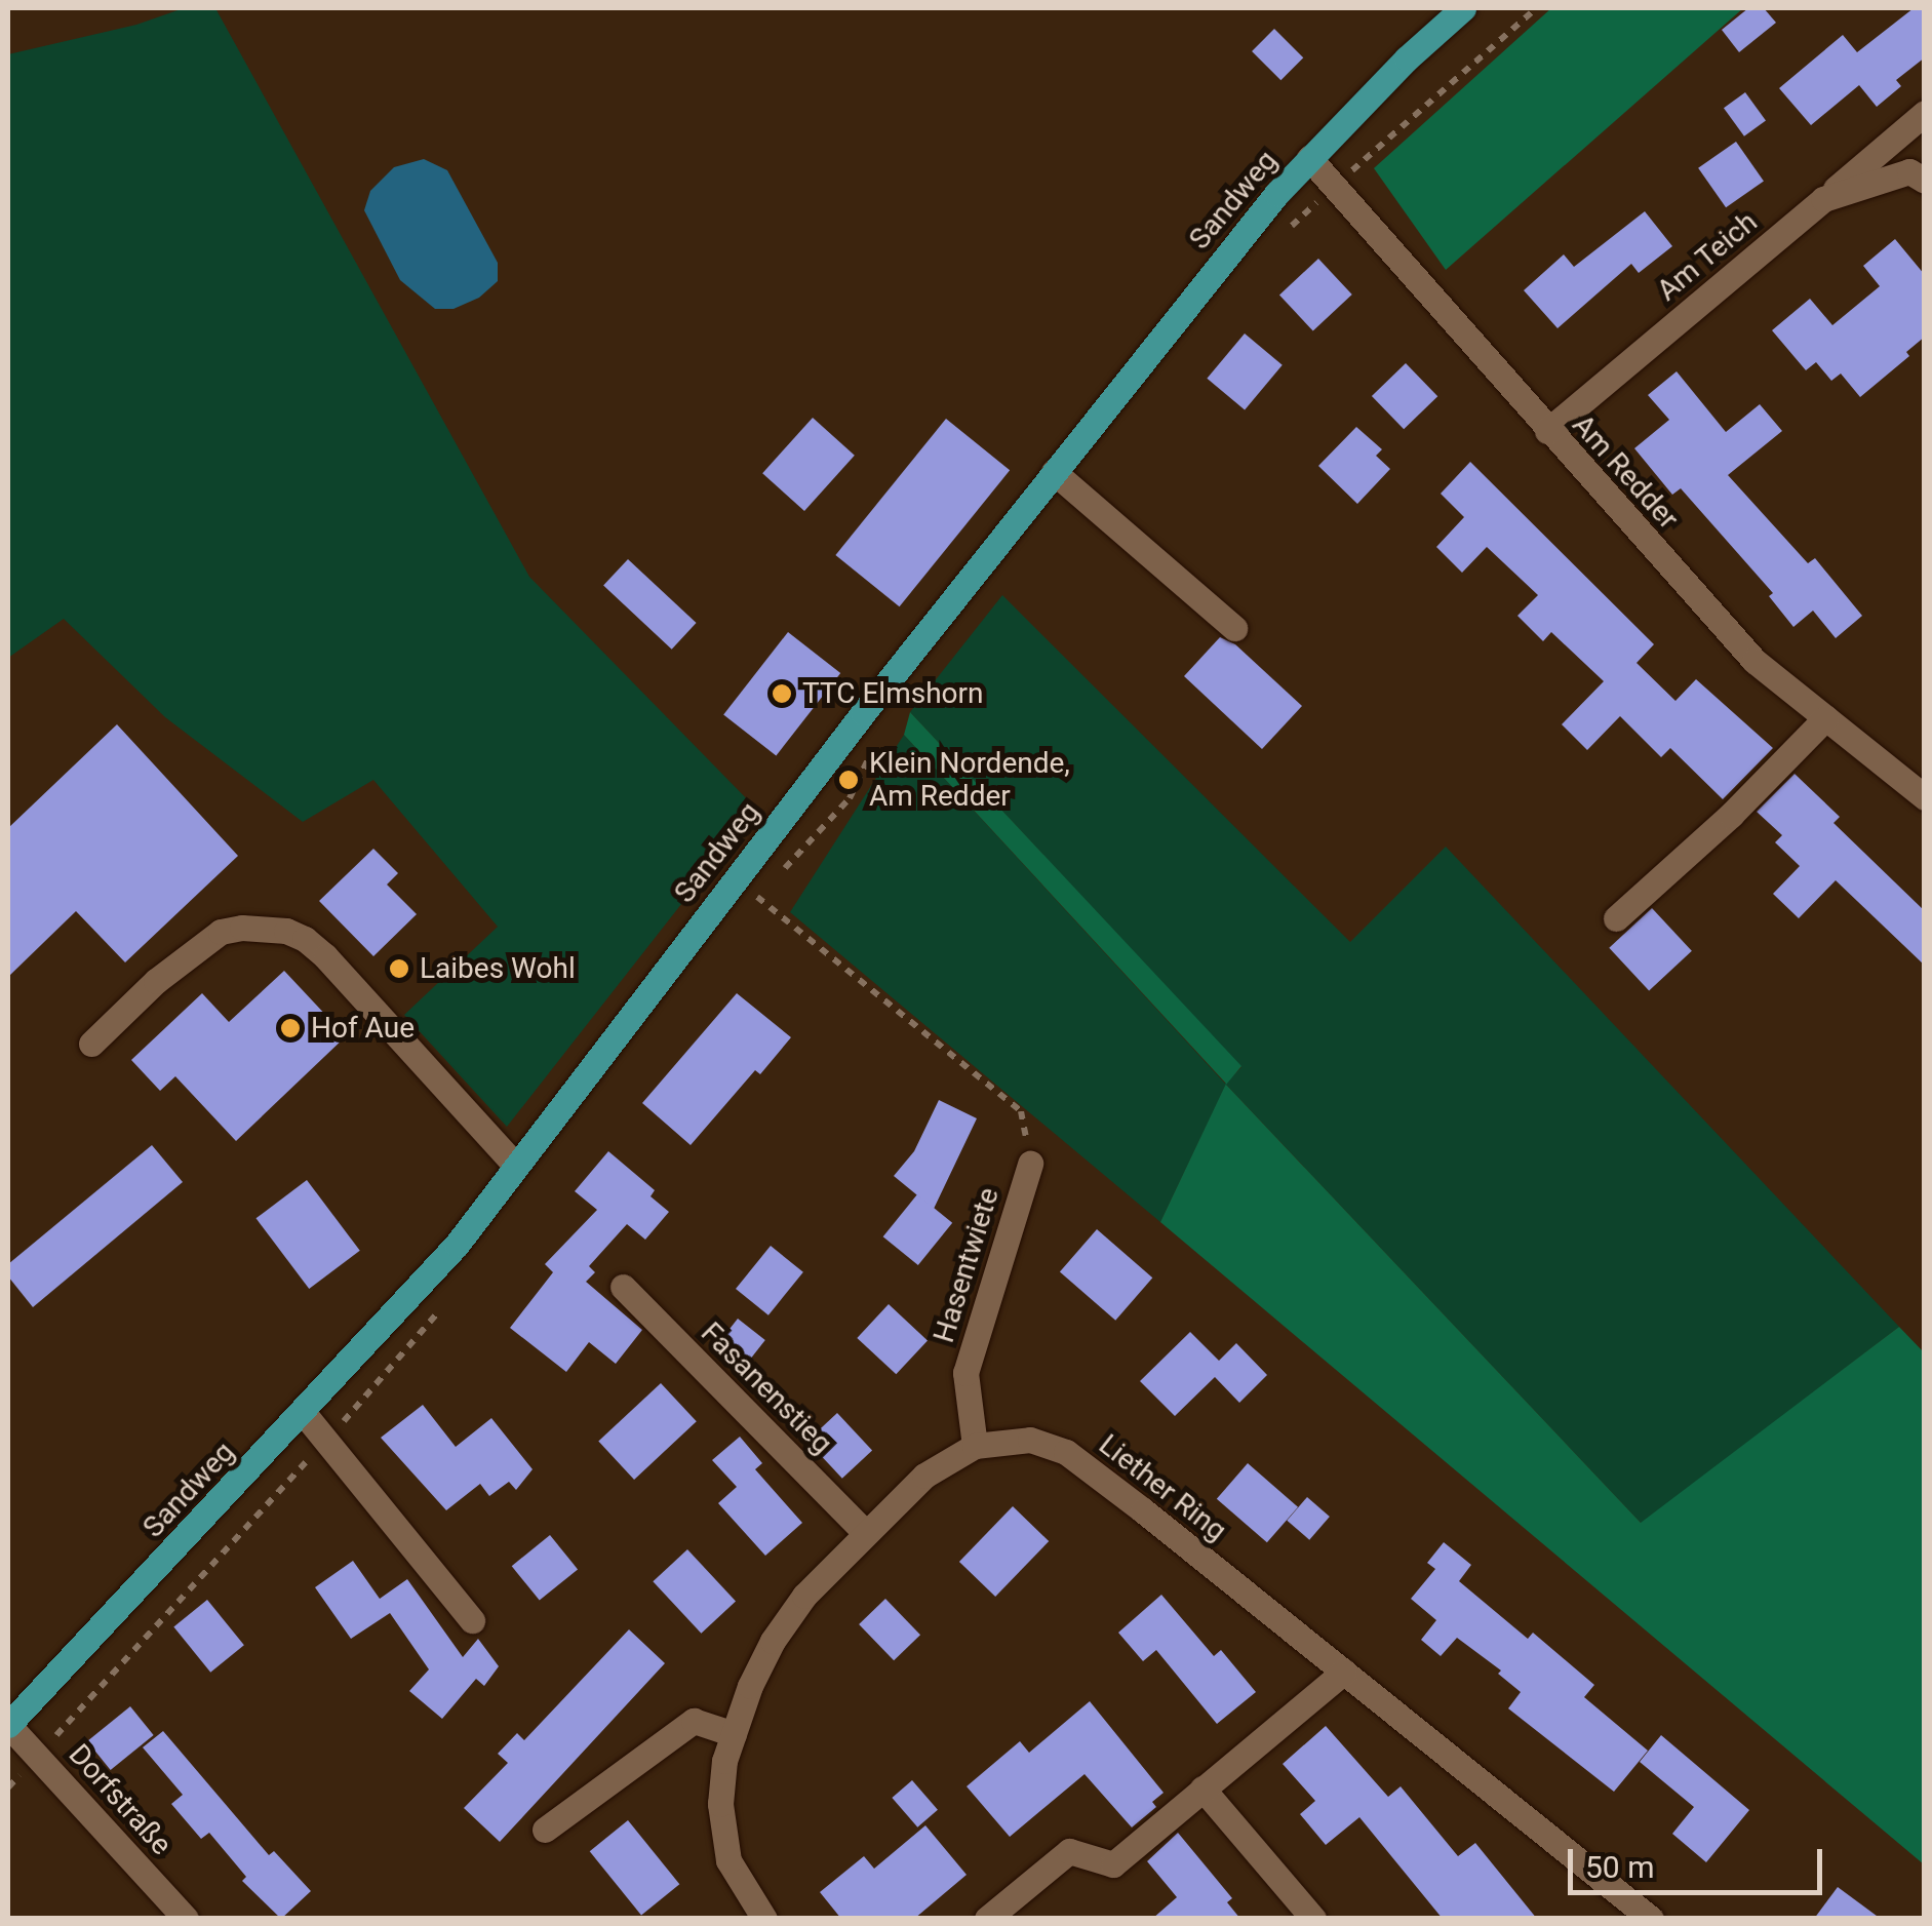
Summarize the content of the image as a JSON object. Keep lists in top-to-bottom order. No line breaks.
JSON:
{"streets":{"main road":["Sandweg"],"street":["Am Teich","Am Redder","Hasentwiete","Fasanenstieg","Liether Ring","Dorfstraße"]},"crossings":[["Sandweg","Am Redder"],["Sandweg","Dorfstraße"],["Am Teich","Am Redder"],["Hasentwiete","Liether Ring"],["Fasanenstieg","Liether Ring"]],"places":["TTC Elmshorn","Klein Nordende, Am Redder","Laibes Wohl","Hof Aue"],"scale_bar":"50 m"}
